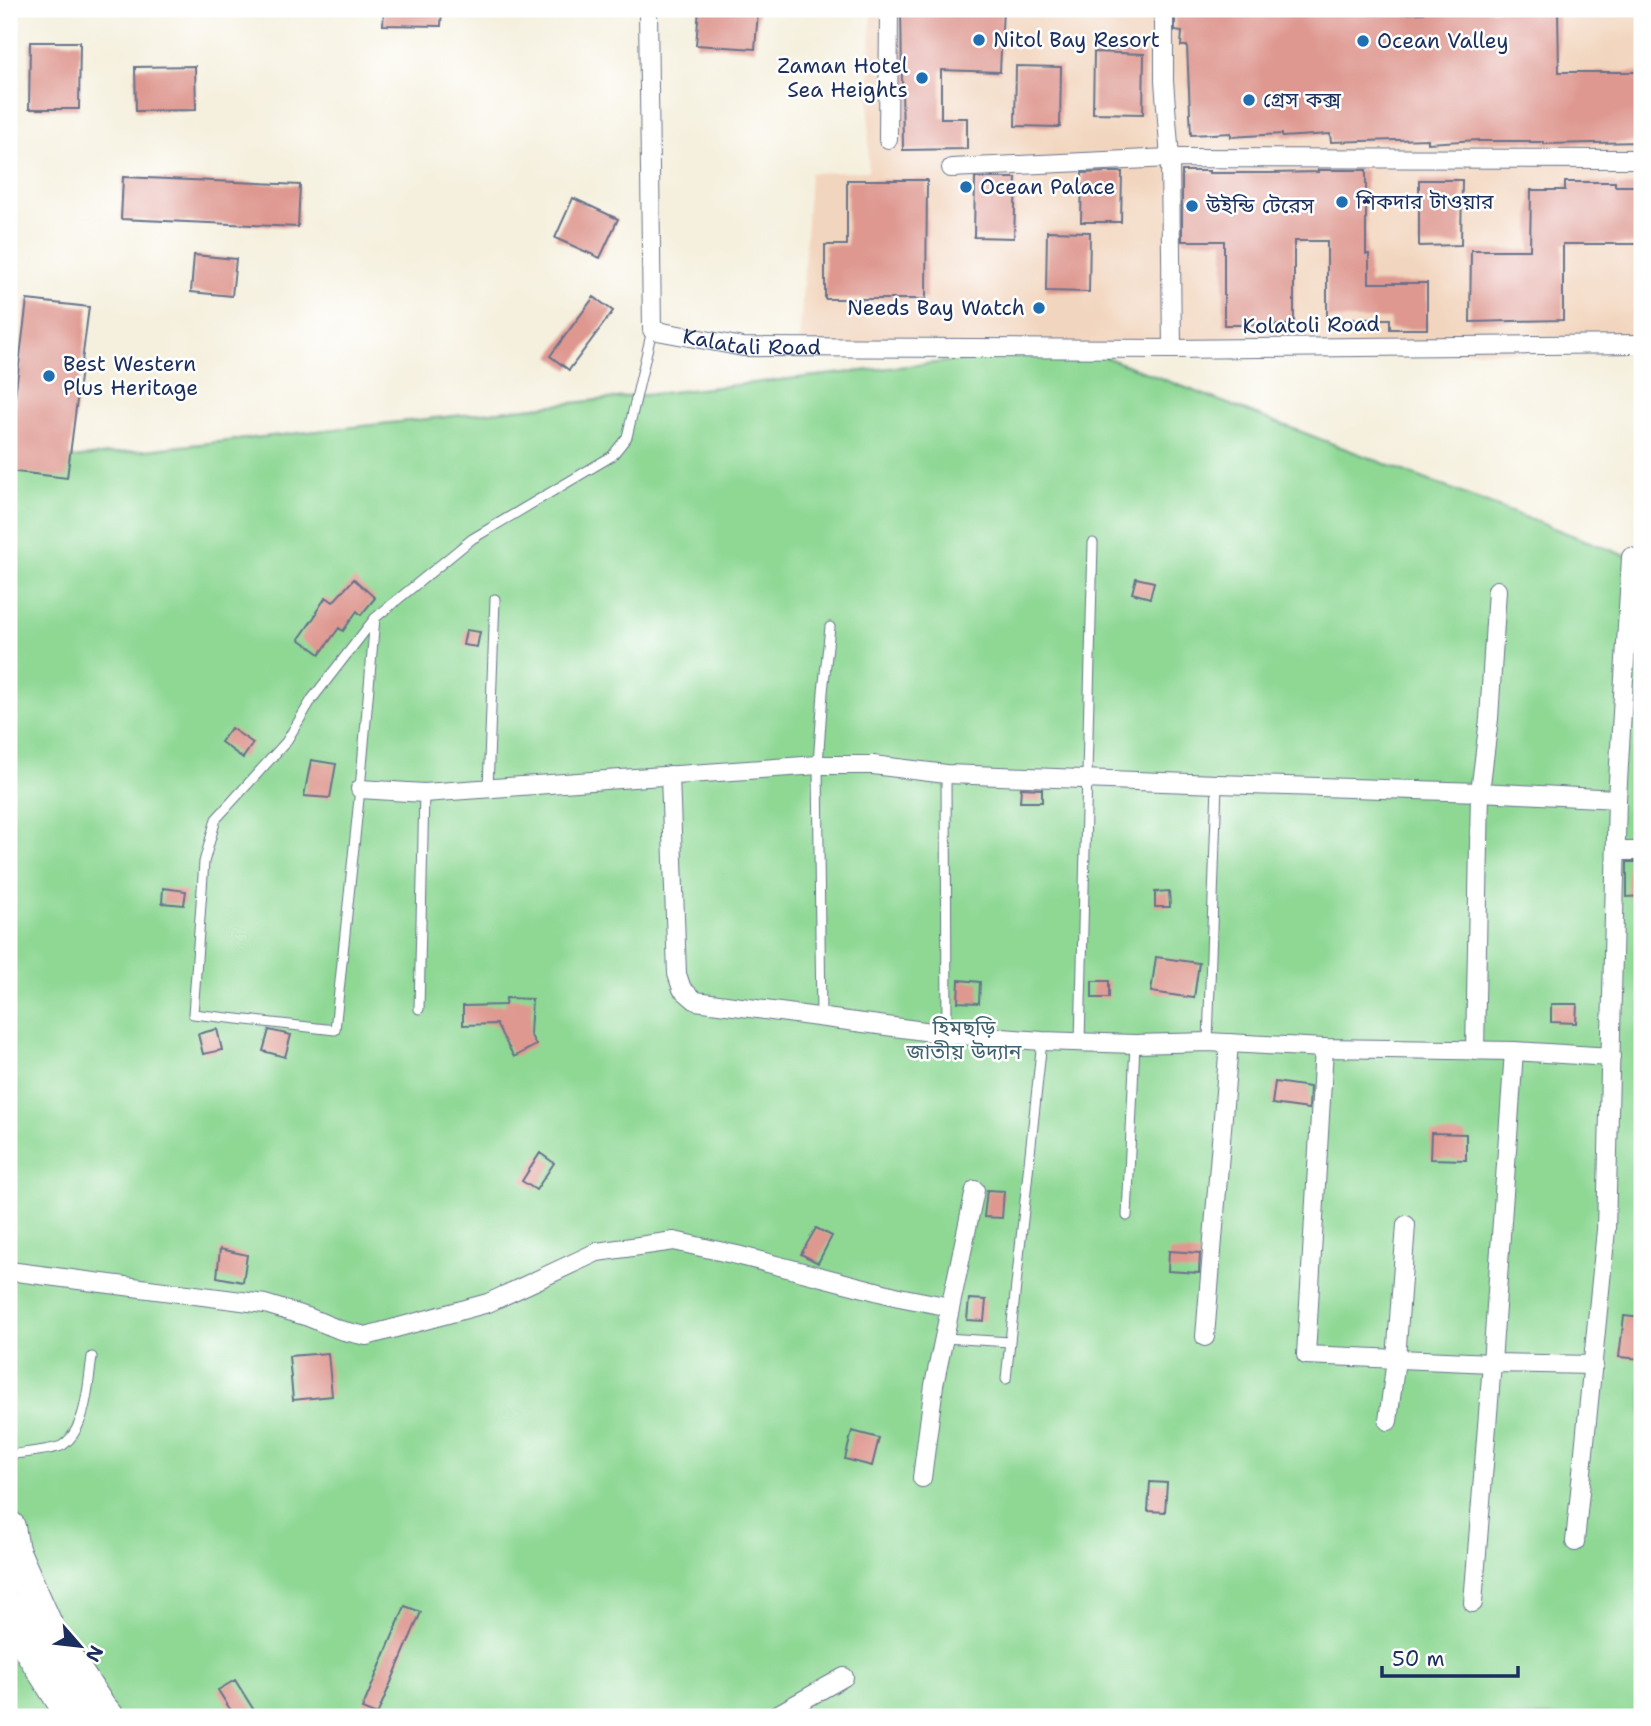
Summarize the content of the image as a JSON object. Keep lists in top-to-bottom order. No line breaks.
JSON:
{"streets":{"street":["Kolatoli Road","Kalatali Road"]},"crossings":[["Kolatoli Road","Kalatali Road"]],"parks":["হিমছড়ি জাতীয় উদ্যান"],"places":["Nitol Bay Resort","Ocean Valley","Zaman Hotel Sea Heights","গ্রেস কক্স","Ocean Palace","শিকদার টাওয়ার","উইন্ডি টেরেস","Needs Bay Watch","Best Western Plus Heritage"],"scale_bar":"50 m","north":"bottom right"}
